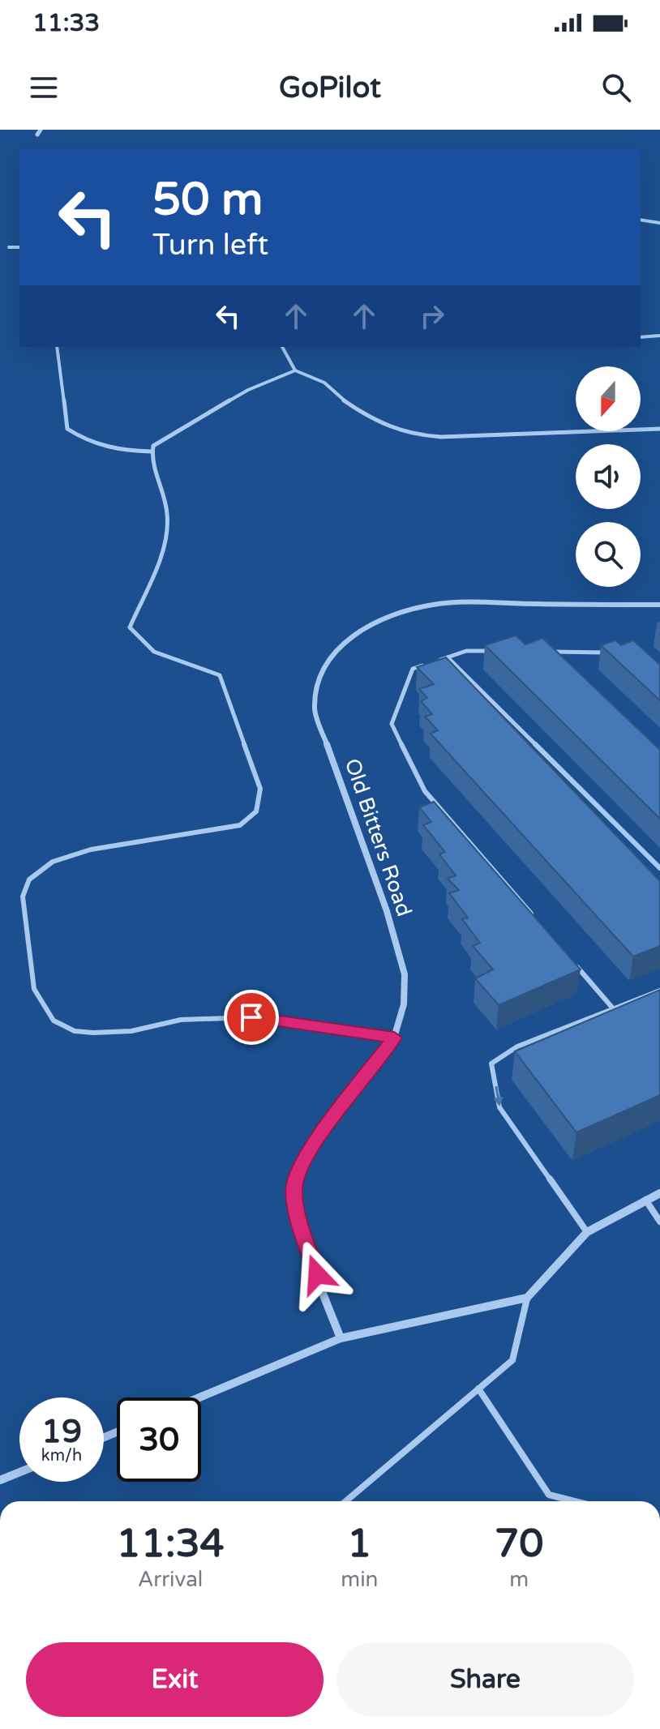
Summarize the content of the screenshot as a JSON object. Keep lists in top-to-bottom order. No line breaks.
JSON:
{"streets":{"street":["Old Bitters Road"]},"north":"bottom","page":{"status":"11:33","header":"GoPilot","turn":["50 m","Turn left"],"speed":"19 km/h","limit":"30","eta":["11:34","Arrival","1","min","70","m"],"buttons":["Exit","Share"]}}
